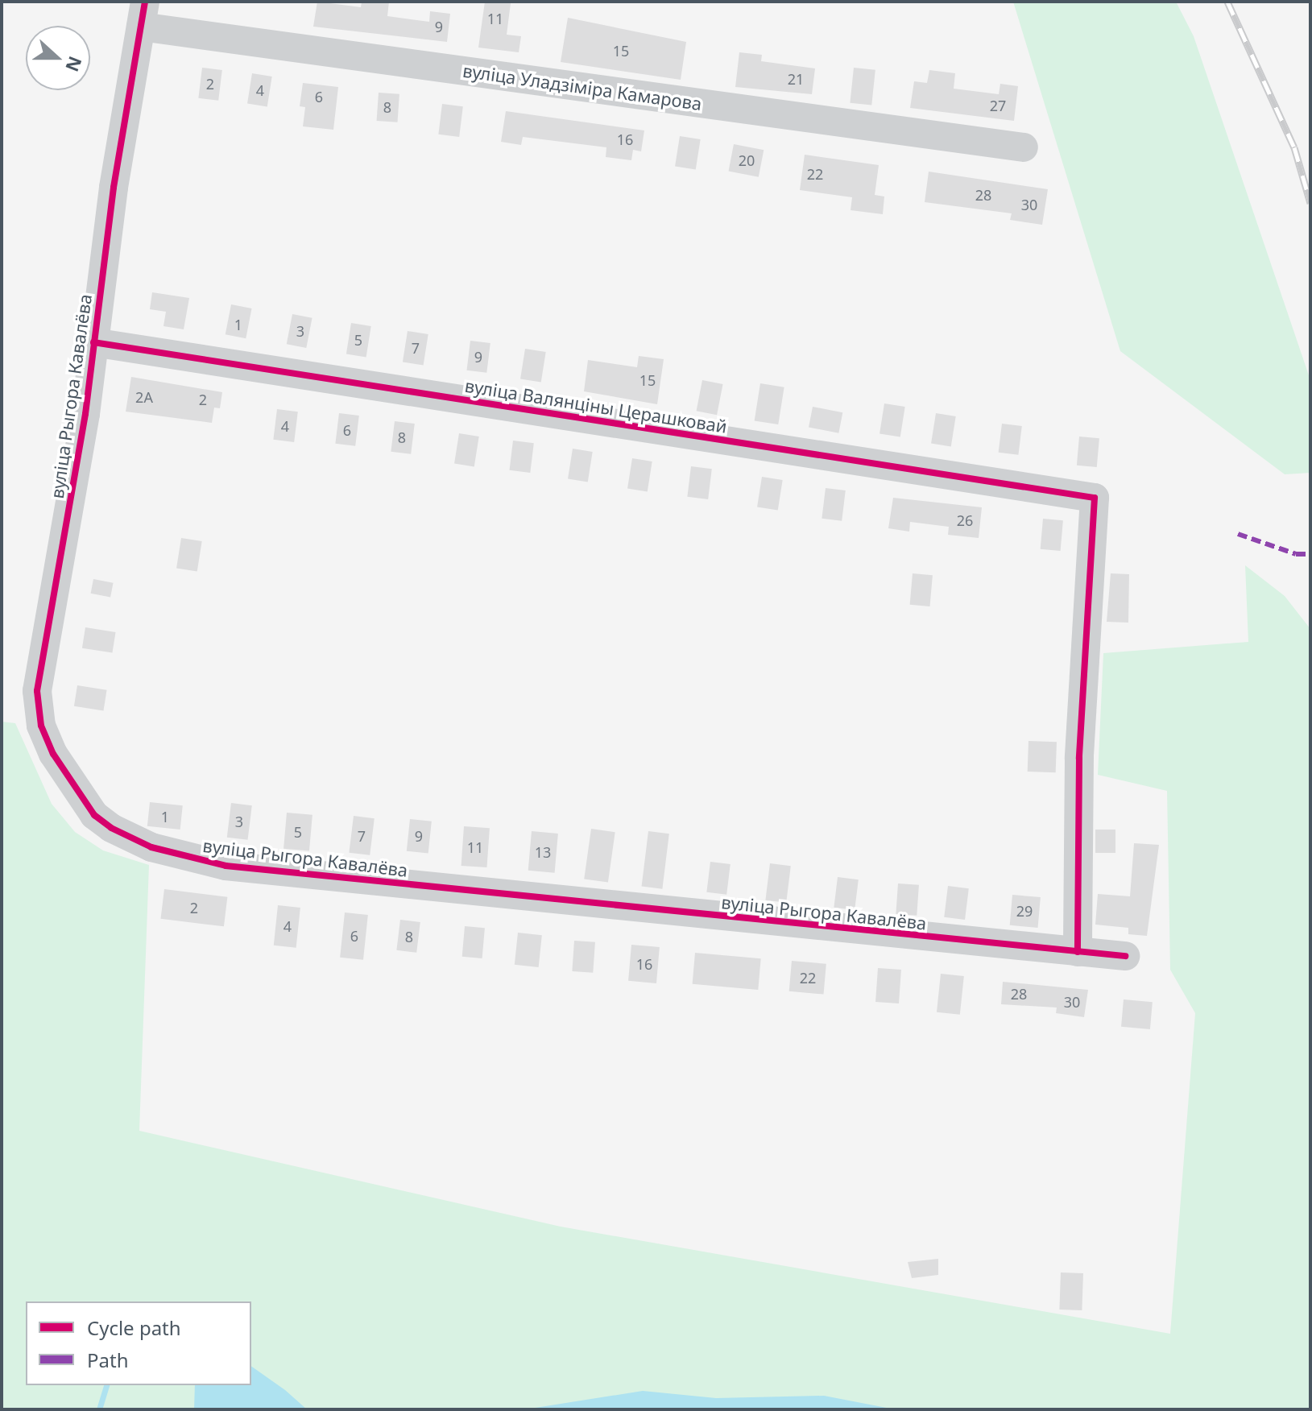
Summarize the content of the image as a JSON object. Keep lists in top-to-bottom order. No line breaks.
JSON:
{"streets":{"street":["вуліца Уладзіміра Камарова","вуліца Рыгора Кавалёва","вуліца Валянціны Церашковай"]},"crossings":[["вуліца Уладзіміра Камарова","вуліца Рыгора Кавалёва"],["вуліца Рыгора Кавалёва","вуліца Валянціны Церашковай"]],"house_numbers":["11","9","15","21","2","4","6","27","8","16","20","22","28","30","1","3","5","7","9","15","2А","2","4","6","8","26","1","3","5","7","9","11","13","2","29","4","6","8","16","22","28","30"],"legend":["Cycle path","Path"],"north":"right"}
